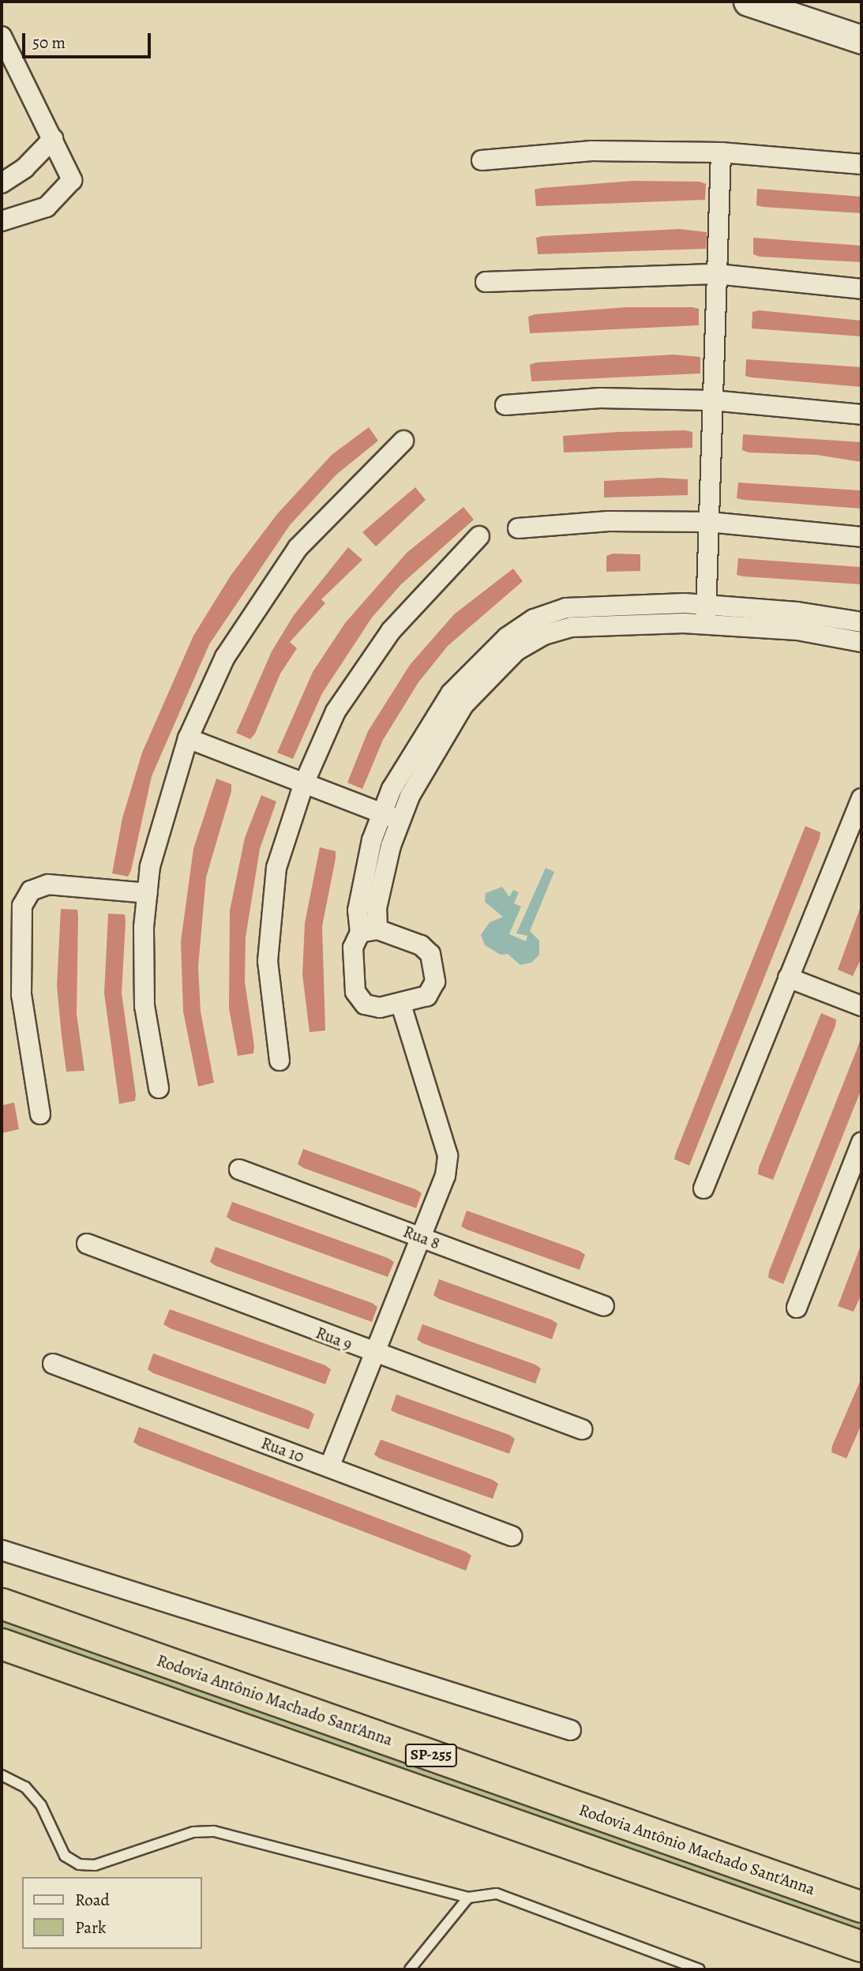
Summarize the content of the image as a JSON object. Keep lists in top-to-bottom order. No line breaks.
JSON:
{"streets":{"highway":["Rodovia Antônio Machado Sant'Anna","SP-255"],"street":["Rua 8","Rua 9","Rua 10"]},"legend":["Road","Park"],"scale_bar":"50 m"}
